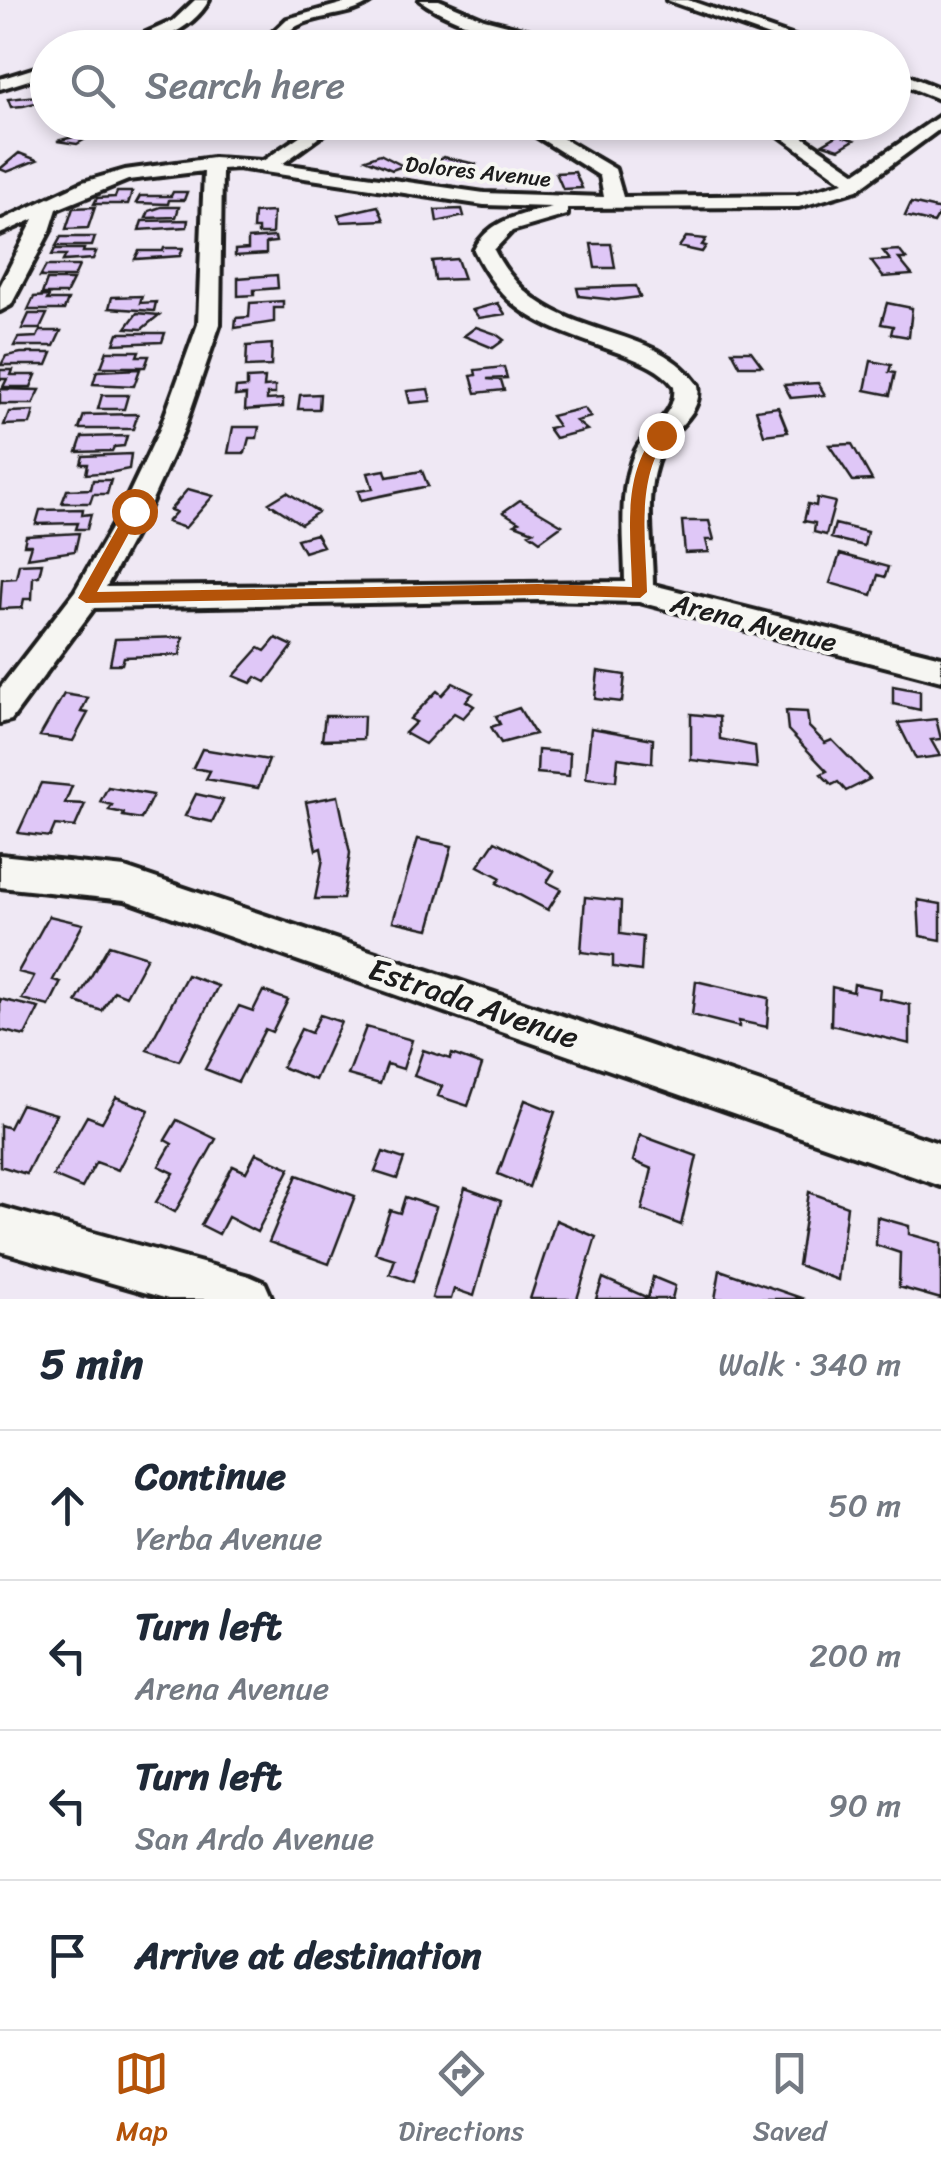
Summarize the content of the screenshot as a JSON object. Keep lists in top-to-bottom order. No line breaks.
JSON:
{"streets":{"street":["Dolores Avenue","Arena Avenue","Estrada Avenue"]},"page":{"search":"Search here","heading":["5 min","Walk · 340 m"],"list":[["Continue","Yerba Avenue","50 m"],["Turn left","Arena Avenue","200 m"],["Turn left","San Ardo Avenue","90 m"],"Arrive at destination"],"nav":["Map","Directions","Saved"]}}
